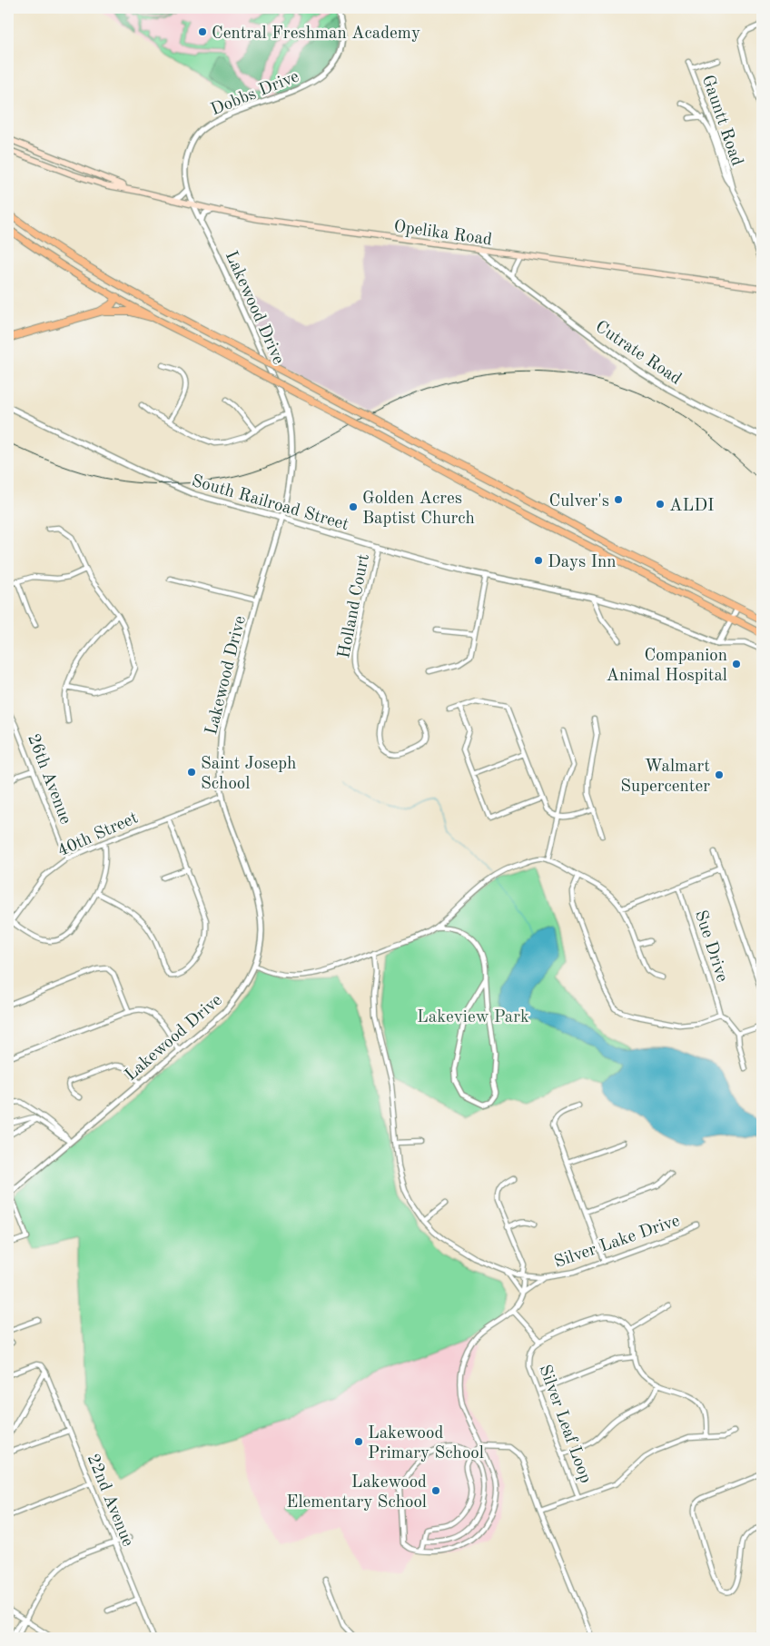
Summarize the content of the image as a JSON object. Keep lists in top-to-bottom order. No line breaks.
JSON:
{"streets":{"main road":["Opelika Road"],"street":["Dobbs Drive","Gauntt Road","Lakewood Drive","Cutrate Road","South Railroad Street","Holland Court","26th Avenue","40th Street","Sue Drive","Silver Lake Drive","Silver Leaf Loop","22nd Avenue"]},"crossings":[["Dobbs Drive","Opelika Road"],["Dobbs Drive","Lakewood Drive"],["Opelika Road","Lakewood Drive"],["Opelika Road","Cutrate Road"],["Lakewood Drive","South Railroad Street"],["Lakewood Drive","40th Street"],["South Railroad Street","Holland Court"],["26th Avenue","40th Street"]],"parks":["Lakeview Park"],"places":["Central Freshman Academy","Culver's","ALDI","Golden Acres Baptist Church","Days Inn","Companion Animal Hospital","Saint Joseph School","Walmart Supercenter","Lakewood Primary School","Lakewood Elementary School"]}
